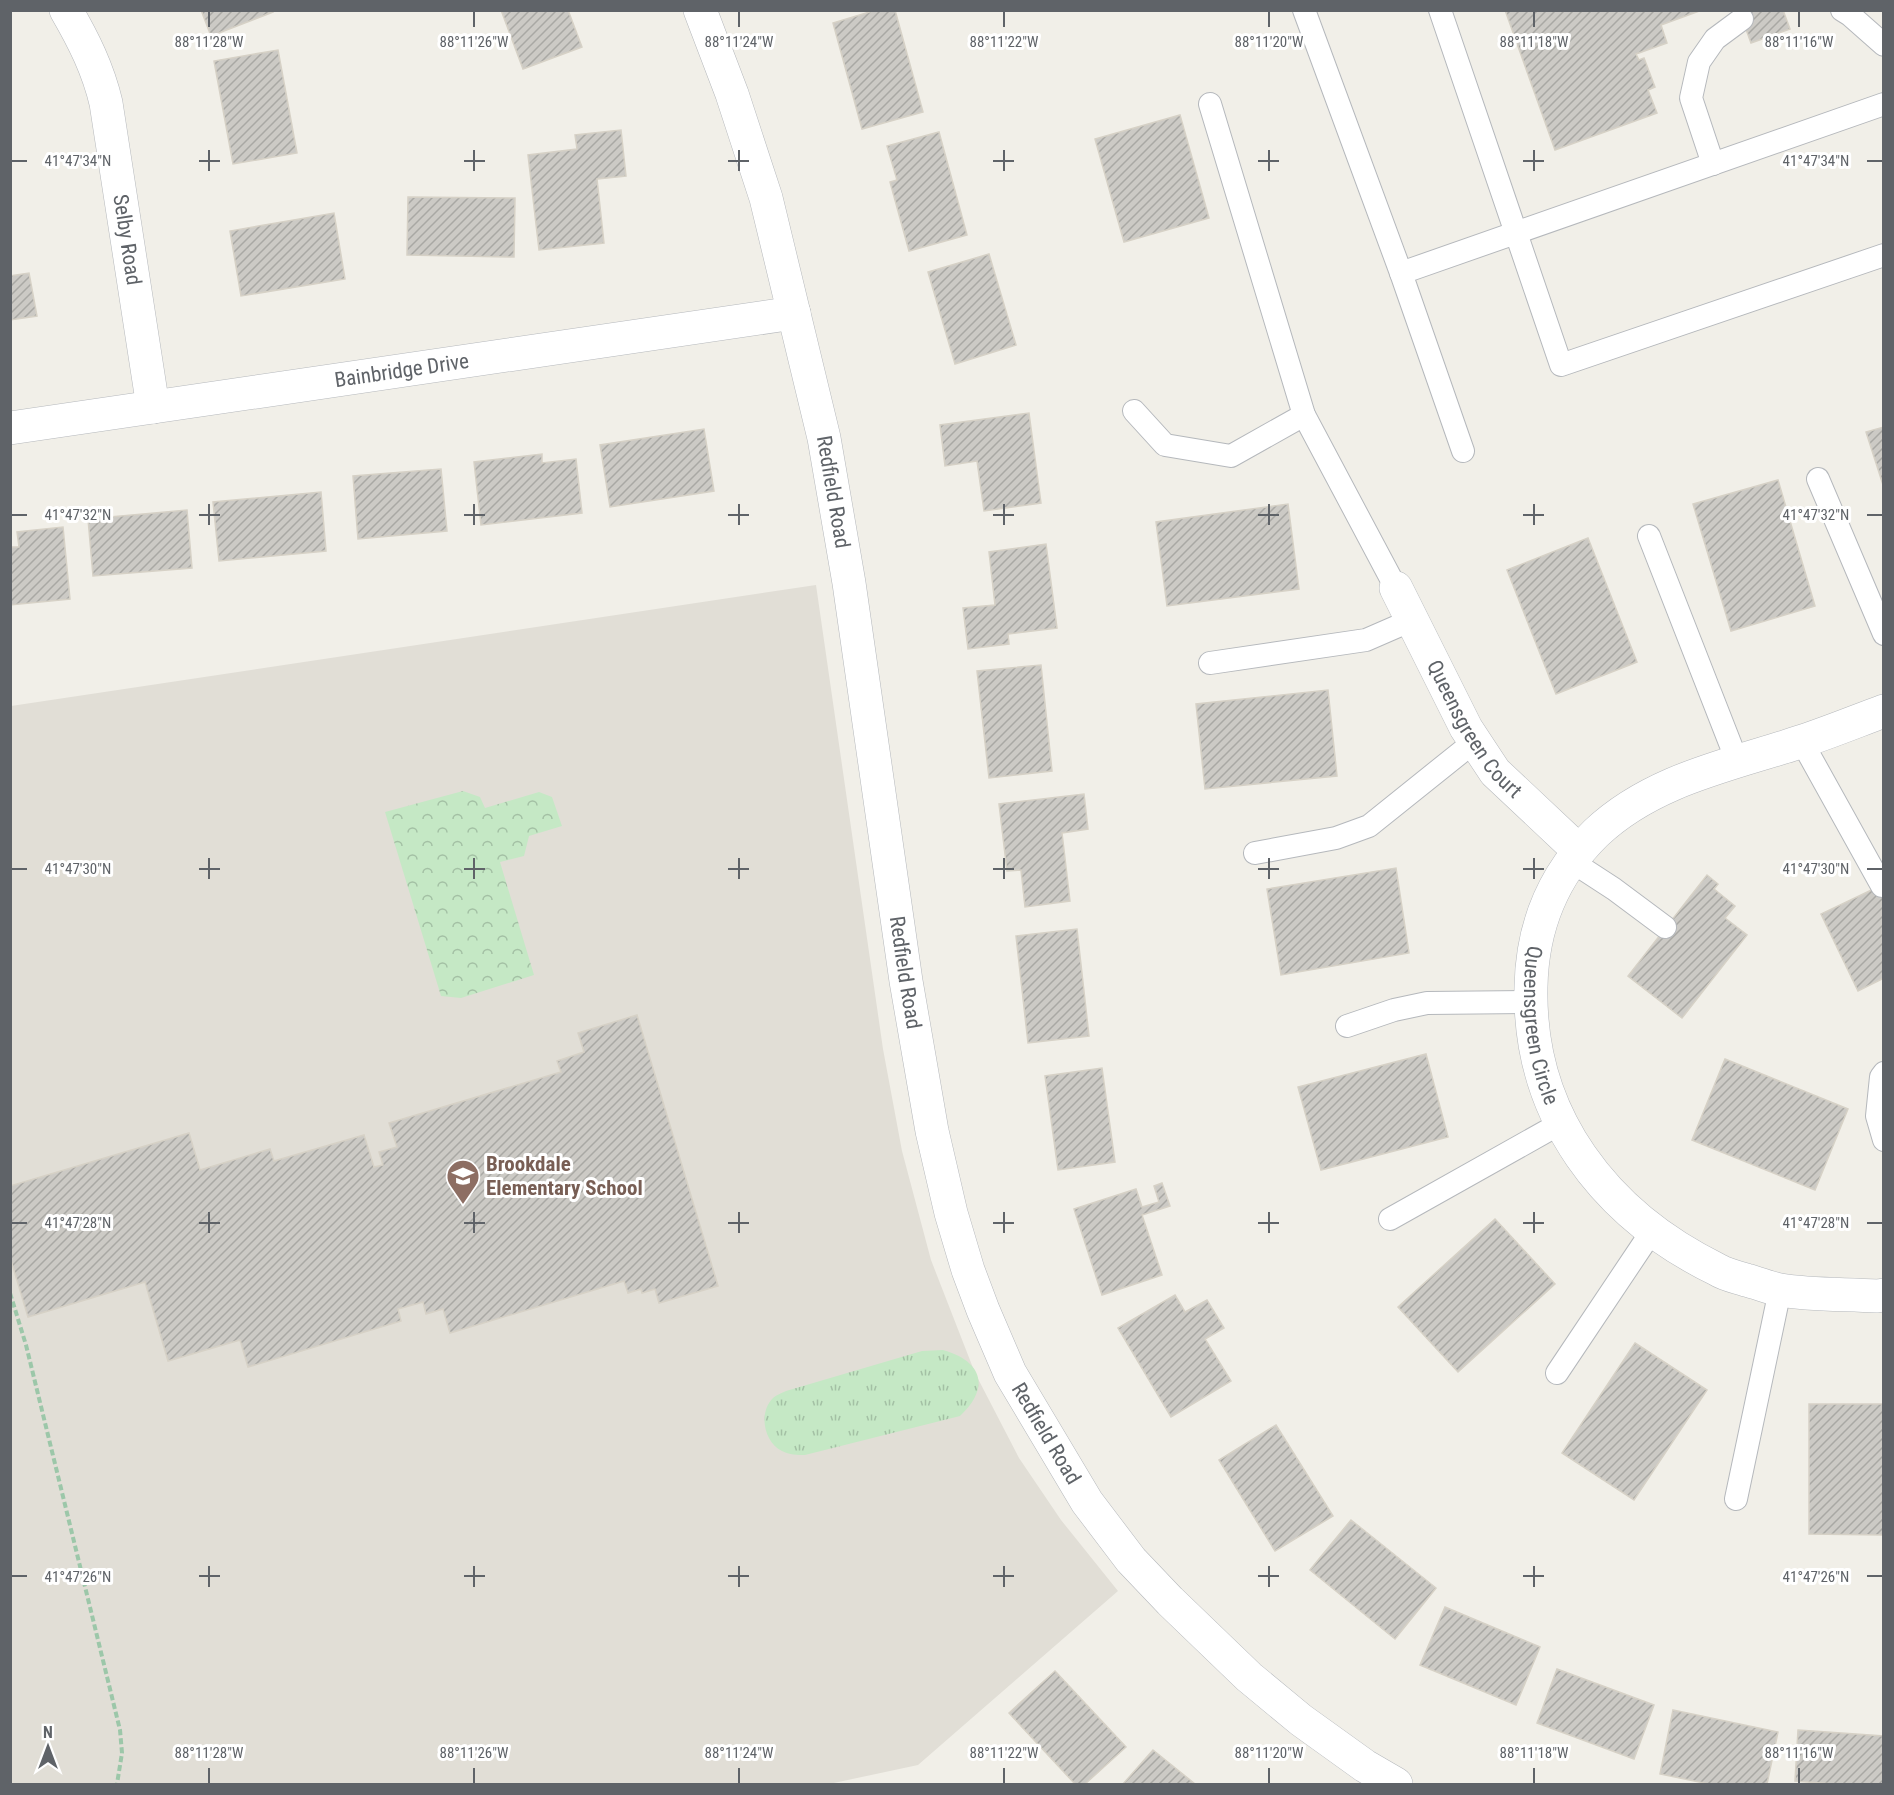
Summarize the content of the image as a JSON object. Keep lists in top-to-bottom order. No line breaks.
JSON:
{"streets":{"street":["Selby Road","Bainbridge Drive","Redfield Road","Queensgreen Court","Queensgreen Circle"]},"crossings":[["Selby Road","Bainbridge Drive"],["Bainbridge Drive","Redfield Road"],["Queensgreen Court","Queensgreen Circle"]],"places":{"school or university":["Brookdale Elementary School"]},"north":"top","coordinates":["88°11'28\"W","88°11'26\"W","88°11'24\"W","88°11'22\"W","88°11'20\"W","88°11'18\"W","88°11'16\"W","41°47'34\"N","41°47'32\"N","41°47'30\"N","41°47'28\"N","41°47'26\"N"]}
